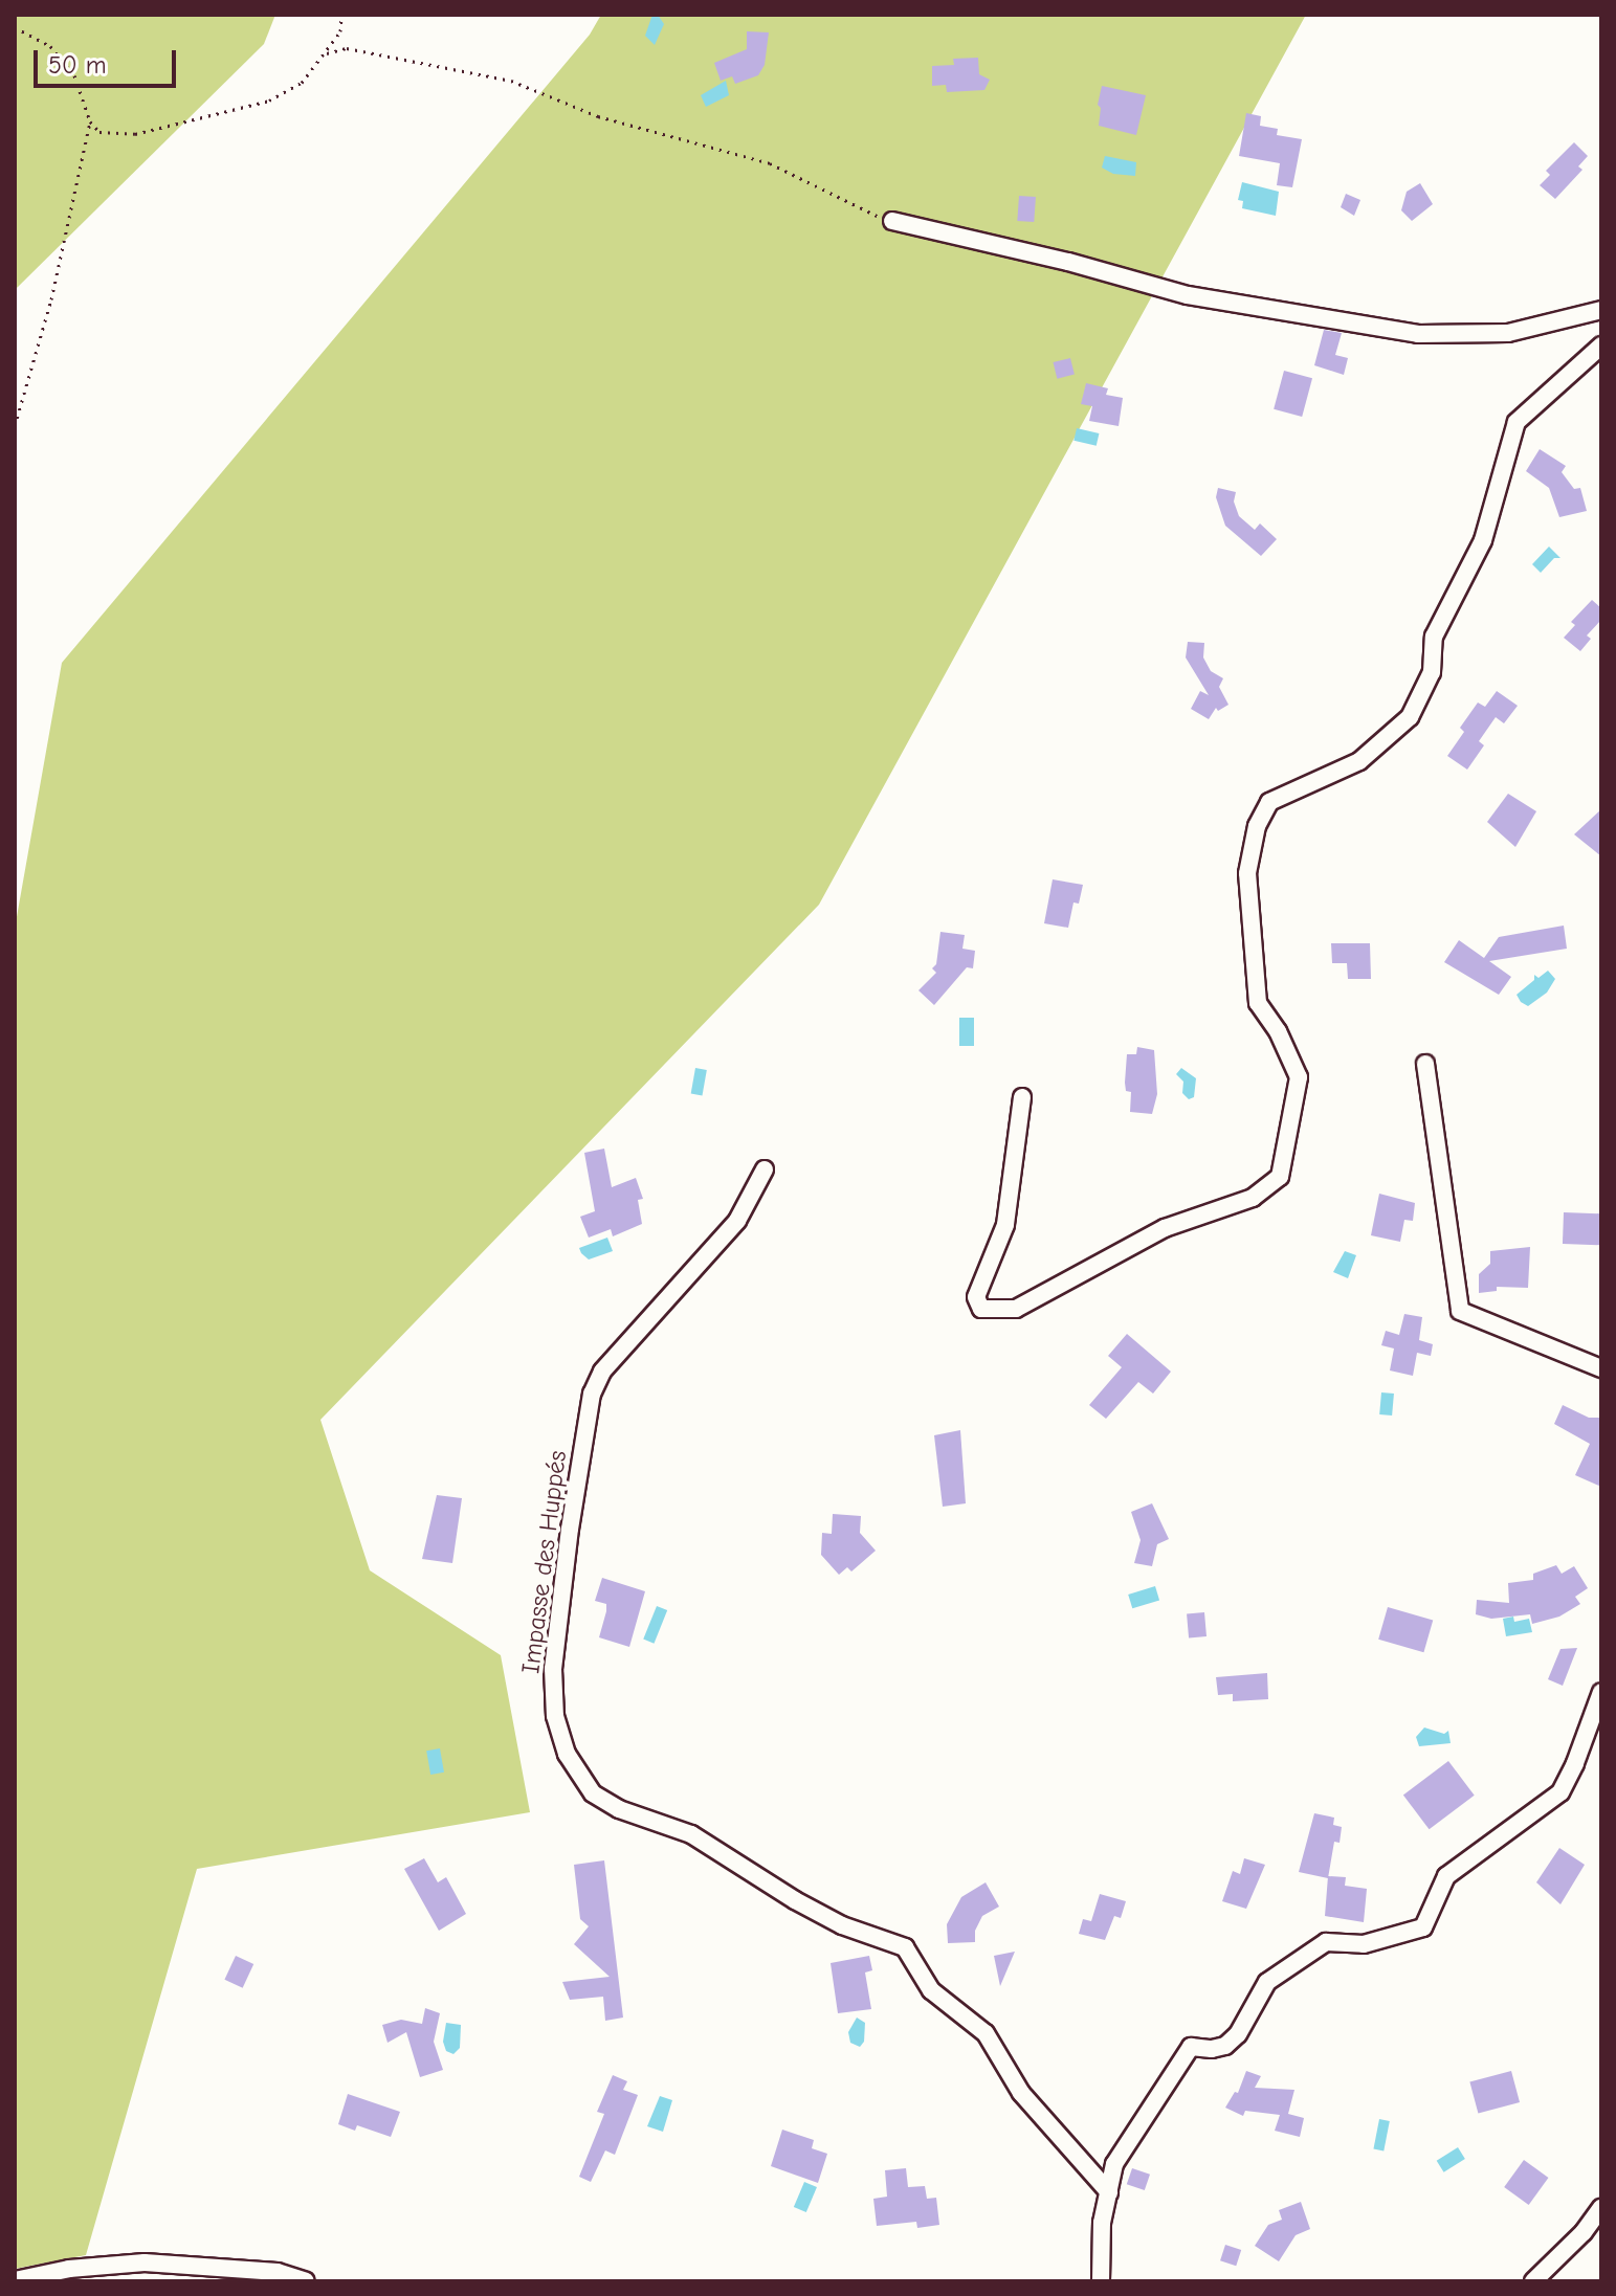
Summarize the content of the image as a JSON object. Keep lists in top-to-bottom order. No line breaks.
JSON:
{"streets":{"street":["Impasse des Huppés"]},"scale_bar":"50 m"}
